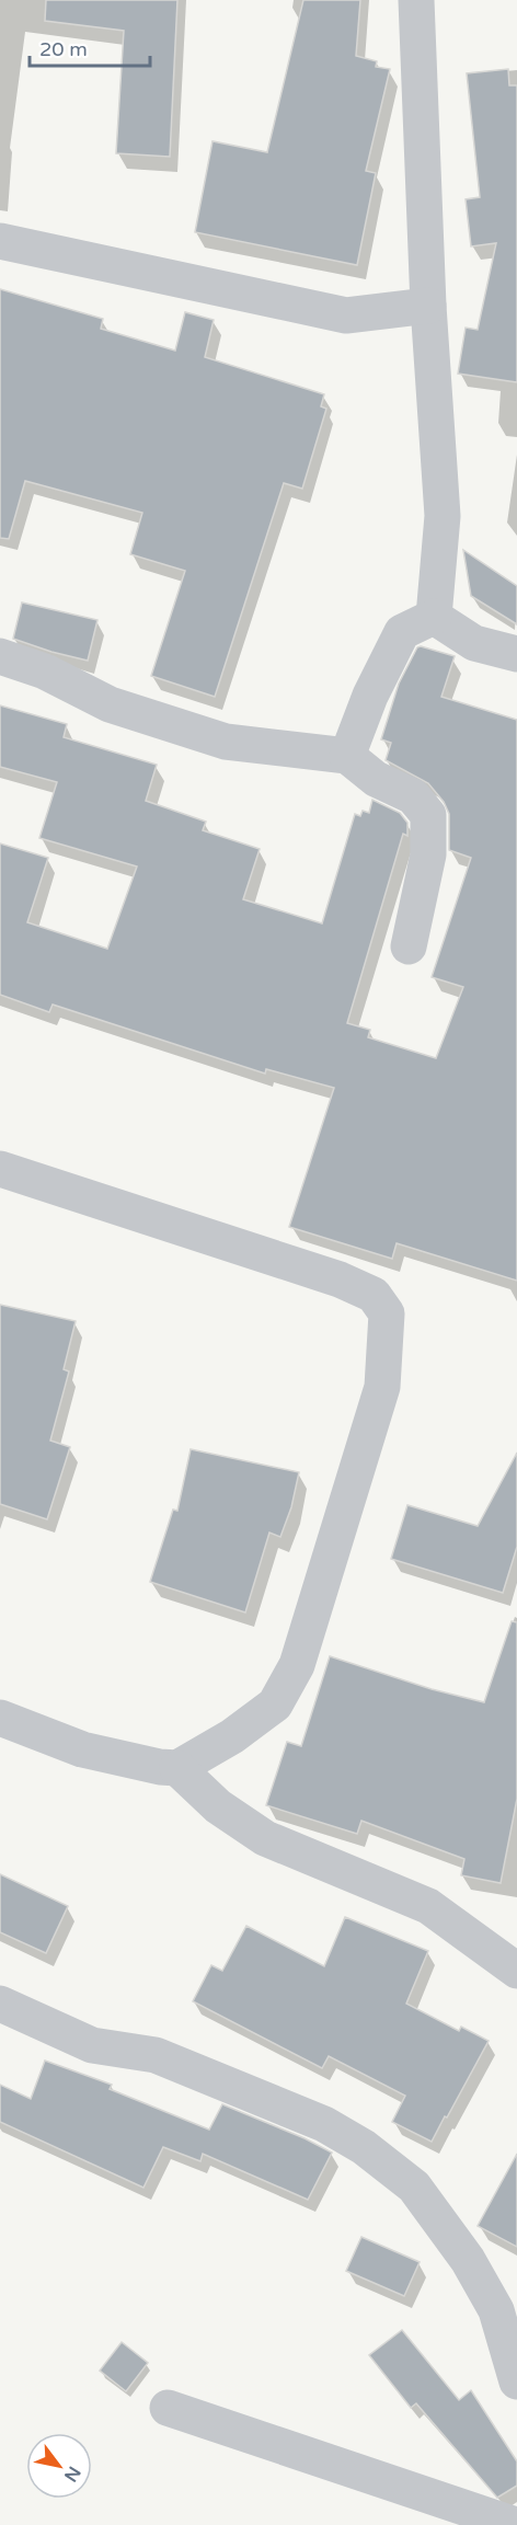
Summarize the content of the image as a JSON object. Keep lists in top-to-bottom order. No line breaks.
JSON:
{"scale_bar":"20 m","north":"bottom right"}
